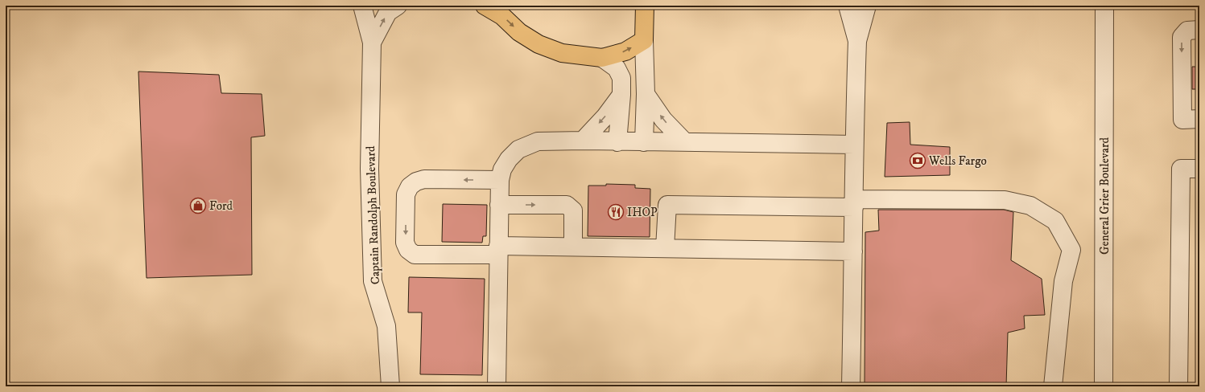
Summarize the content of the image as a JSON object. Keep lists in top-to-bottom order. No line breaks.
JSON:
{"streets":{"street":["General Grier Boulevard","Captain Randolph Boulevard"]},"places":{"bank":["Wells Fargo"],"shop":["Ford"],"restaurant":["IHOP"]}}
